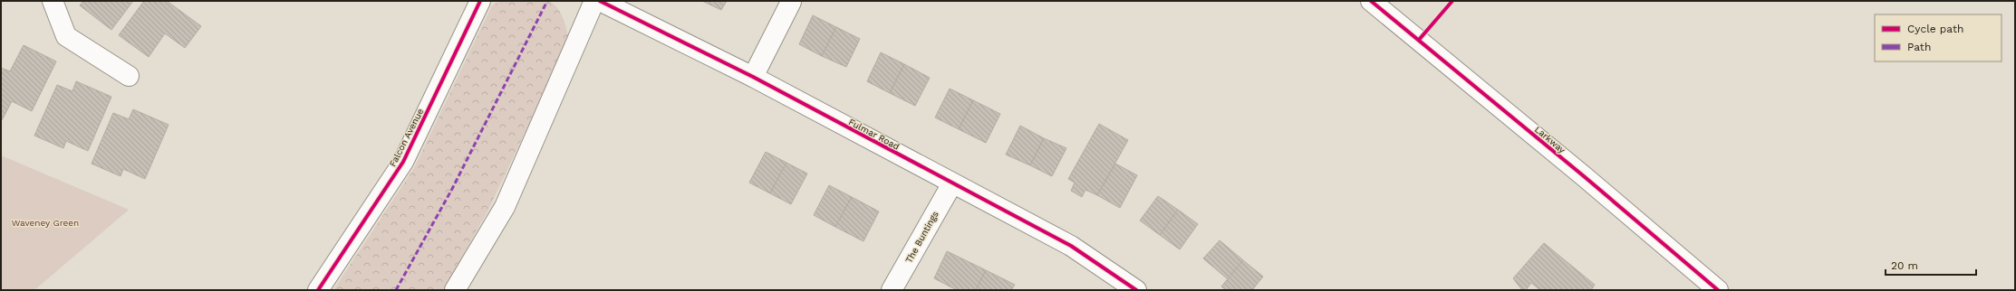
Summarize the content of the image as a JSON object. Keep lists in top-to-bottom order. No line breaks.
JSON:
{"streets":{"street":["Fulmar Road","Falcon Avenue","Larkway","The Buntings"]},"crossings":[["Fulmar Road","The Buntings"]],"parks":["Waveney Green"],"legend":["Cycle path","Path"],"scale_bar":"20 m"}
